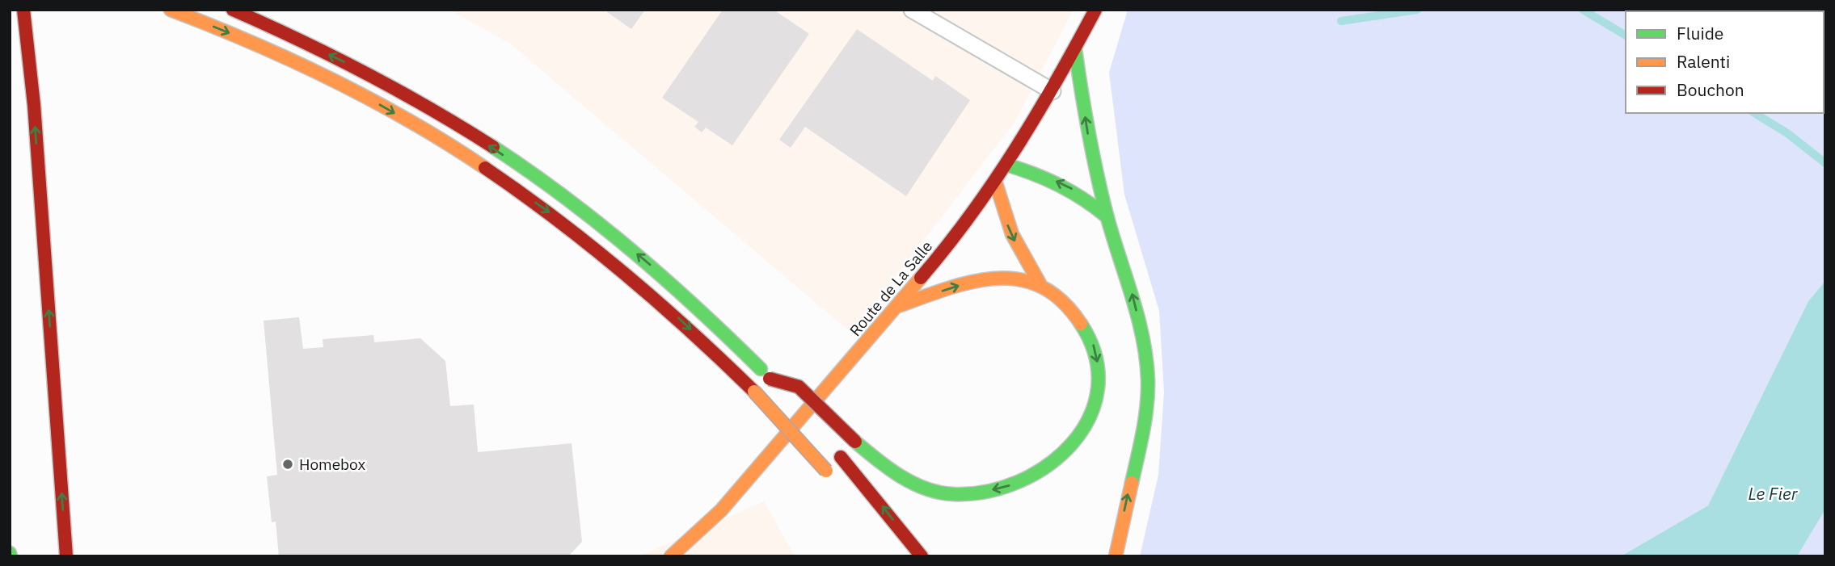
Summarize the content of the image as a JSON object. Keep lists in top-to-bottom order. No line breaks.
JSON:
{"streets":{"main road":["Route de La Salle"]},"water":["Le Fier"],"places":["Homebox"],"legend":["Fluide","Ralenti","Bouchon"]}
